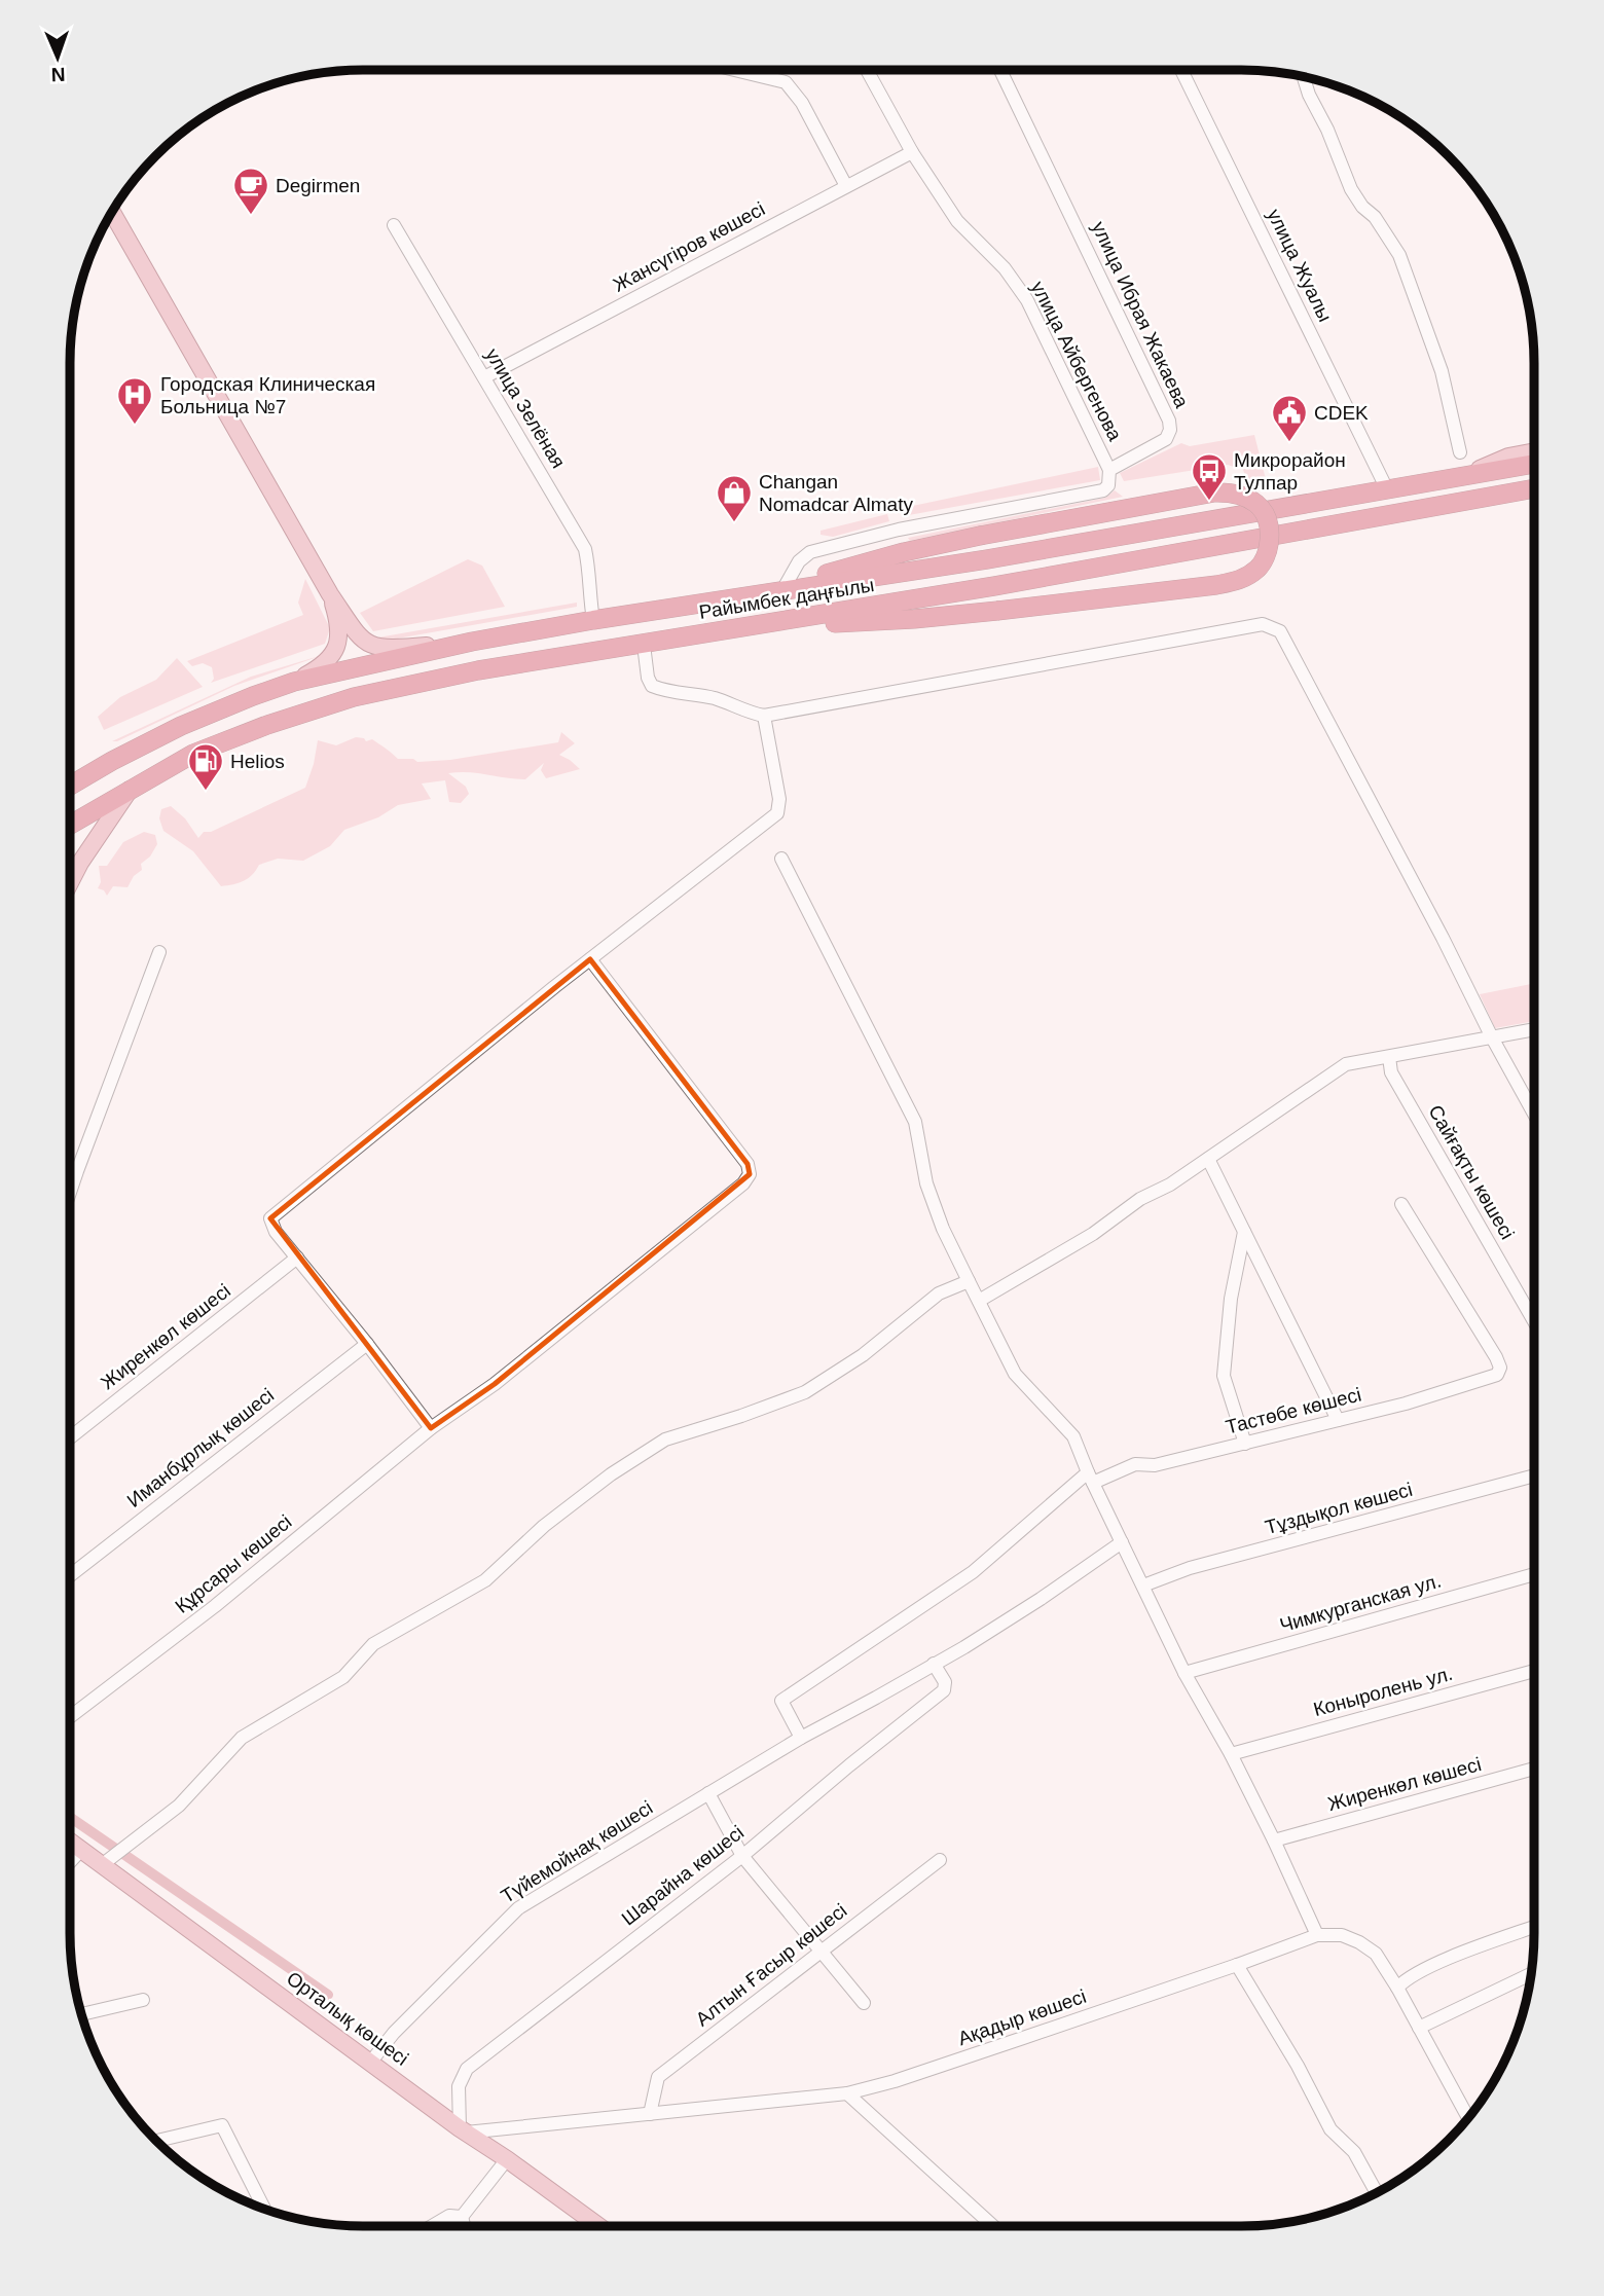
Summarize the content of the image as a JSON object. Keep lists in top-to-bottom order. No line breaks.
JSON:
{"streets":{"highway":["Райымбек даңғылы"],"main road":["Орталық көшесі"],"street":["Жансүгіров көшесі","улица Жуалы","улица Ибрая Жакаева","улица Айбергенова","улица Зелёная","Сайғақты көшесі","Жиренкөл көшесі","Тастөбе көшесі","Иманбұрлық көшесі","Тұздықол көшесі","Құрсары көшесі","Чимкурганская ул.","Коныролень ул.","Түйемойнақ көшесі","Шарайна көшесі","Алтын Ғасыр көшесі","Ақадыр көшесі"]},"crossings":[["Жансүгіров көшесі","улица Айбергенова"],["Жансүгіров көшесі","улица Зелёная"],["улица Жуалы","Райымбек даңғылы"],["улица Ибрая Жакаева","улица Айбергенова"],["улица Зелёная","Райымбек даңғылы"],["Түйемойнақ көшесі","Шарайна көшесі"],["Түйемойнақ көшесі","Орталық көшесі"],["Шарайна көшесі","Ақадыр көшесі"],["Шарайна көшесі","Орталық көшесі"],["Алтын Ғасыр көшесі","Ақадыр көшесі"],["Ақадыр көшесі","Орталық көшесі"]],"places":{"cafe":["Degirmen"],"hospital":["Городская Клиническая Больница №7"],"public building":["CDEK"],"bus stop":["Микрорайон Тулпар"],"shop":["Changan Nomadcar Almaty"],"fuel station":["Helios"]},"north":"bottom"}
